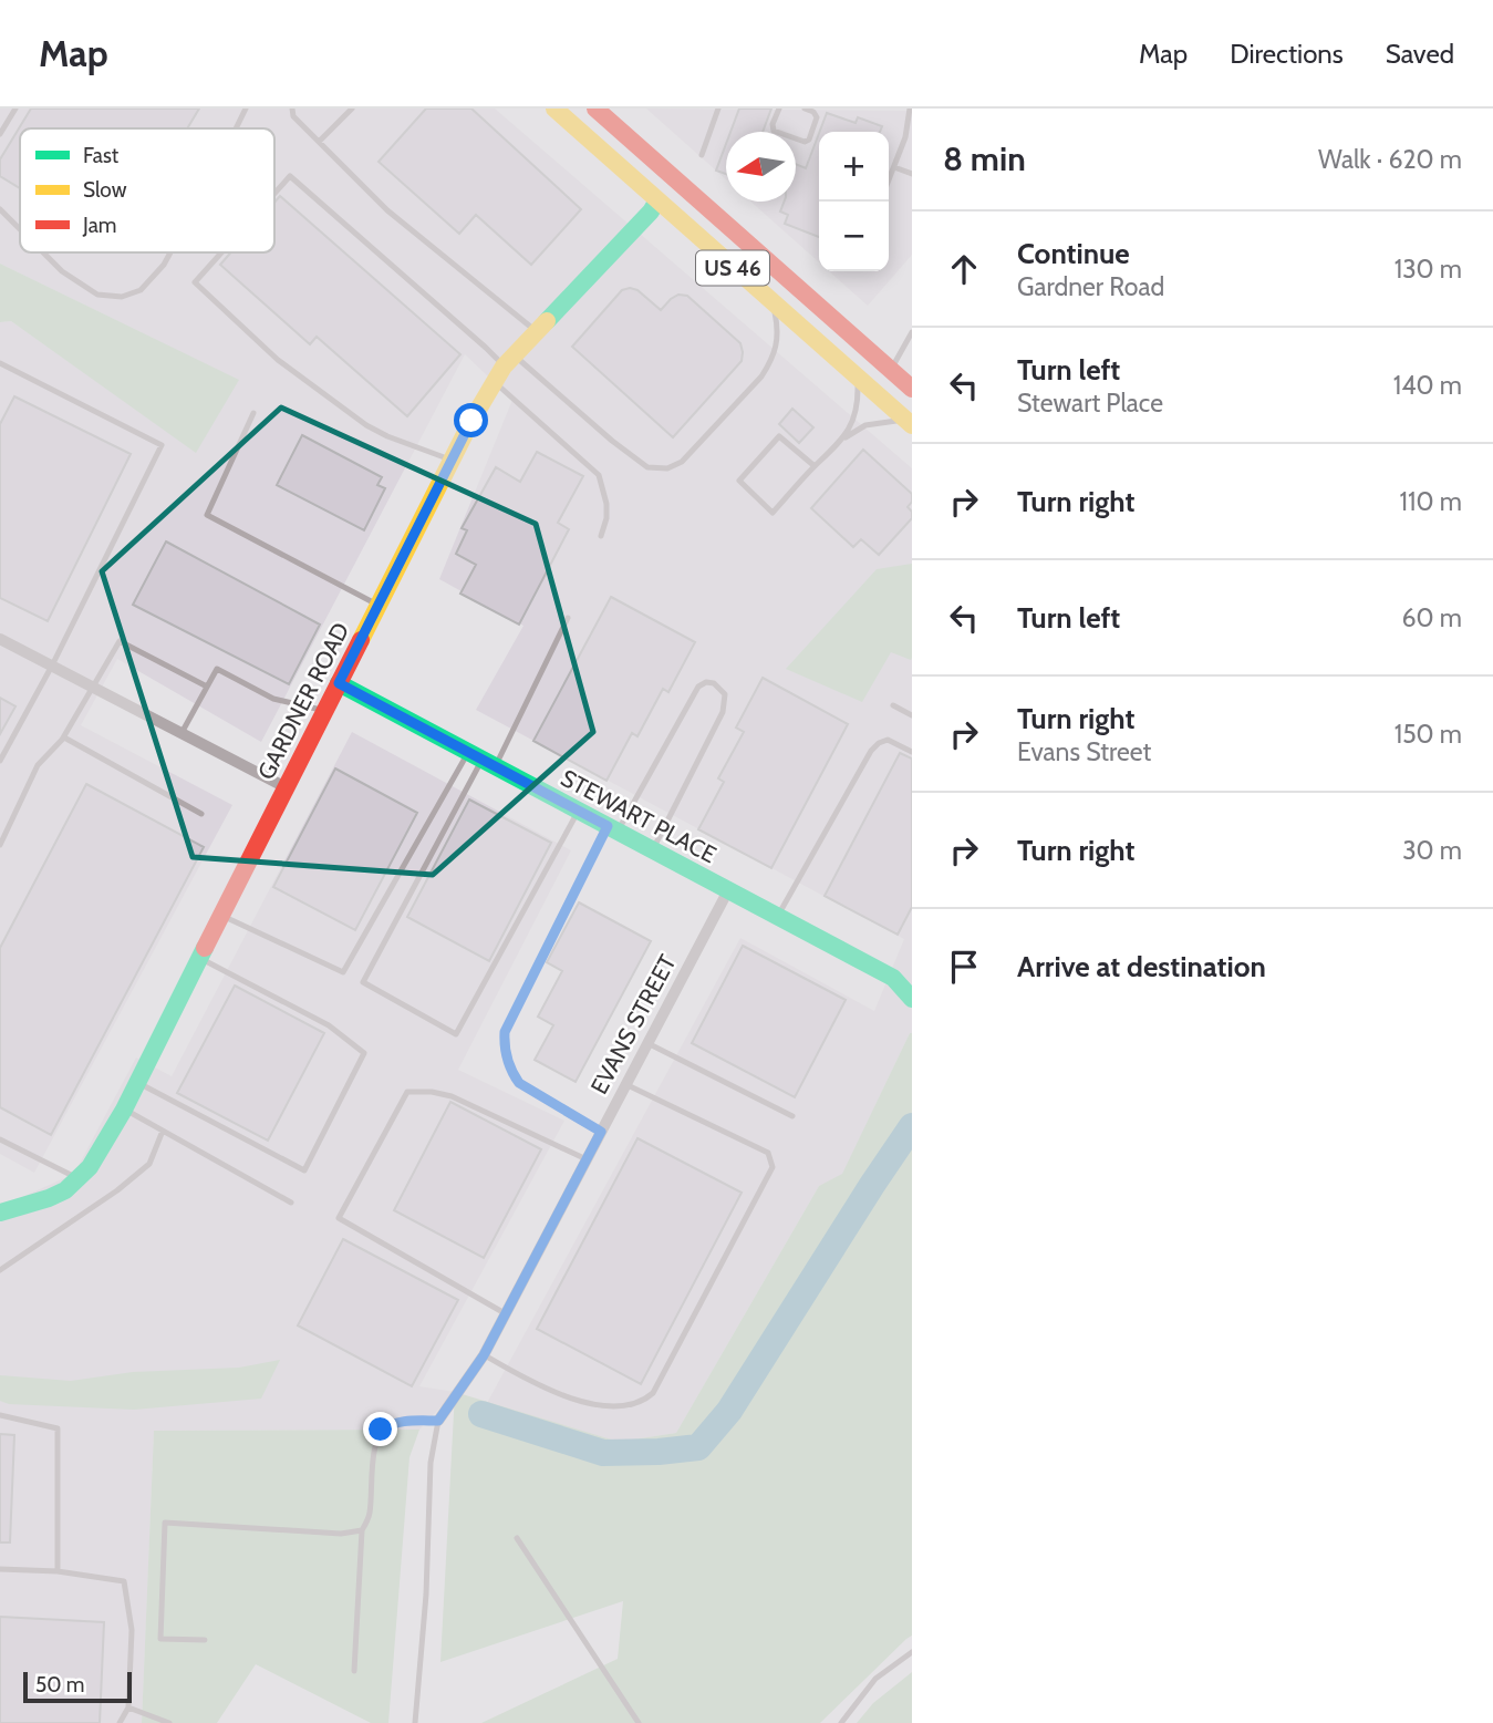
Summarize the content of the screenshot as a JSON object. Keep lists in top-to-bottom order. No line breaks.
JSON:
{"streets":{"main road":["US 46","GARDNER ROAD","STEWART PLACE"],"street":["EVANS STREET"]},"crossings":[["US 46","GARDNER ROAD"],["GARDNER ROAD","STEWART PLACE"],["STEWART PLACE","EVANS STREET"]],"legend":["Fast","Slow","Jam"],"scale_bar":"50 m","north":"left","page":{"header":"Map","nav":["Map","Directions","Saved"],"heading":["8 min","Walk · 620 m"],"map_buttons":["+","−"],"list":[["Continue","Gardner Road","130 m"],["Turn left","Stewart Place","140 m"],["Turn right","110 m"],["Turn left","60 m"],["Turn right","Evans Street","150 m"],["Turn right","30 m"],"Arrive at destination"],"scale":"50 m"}}
